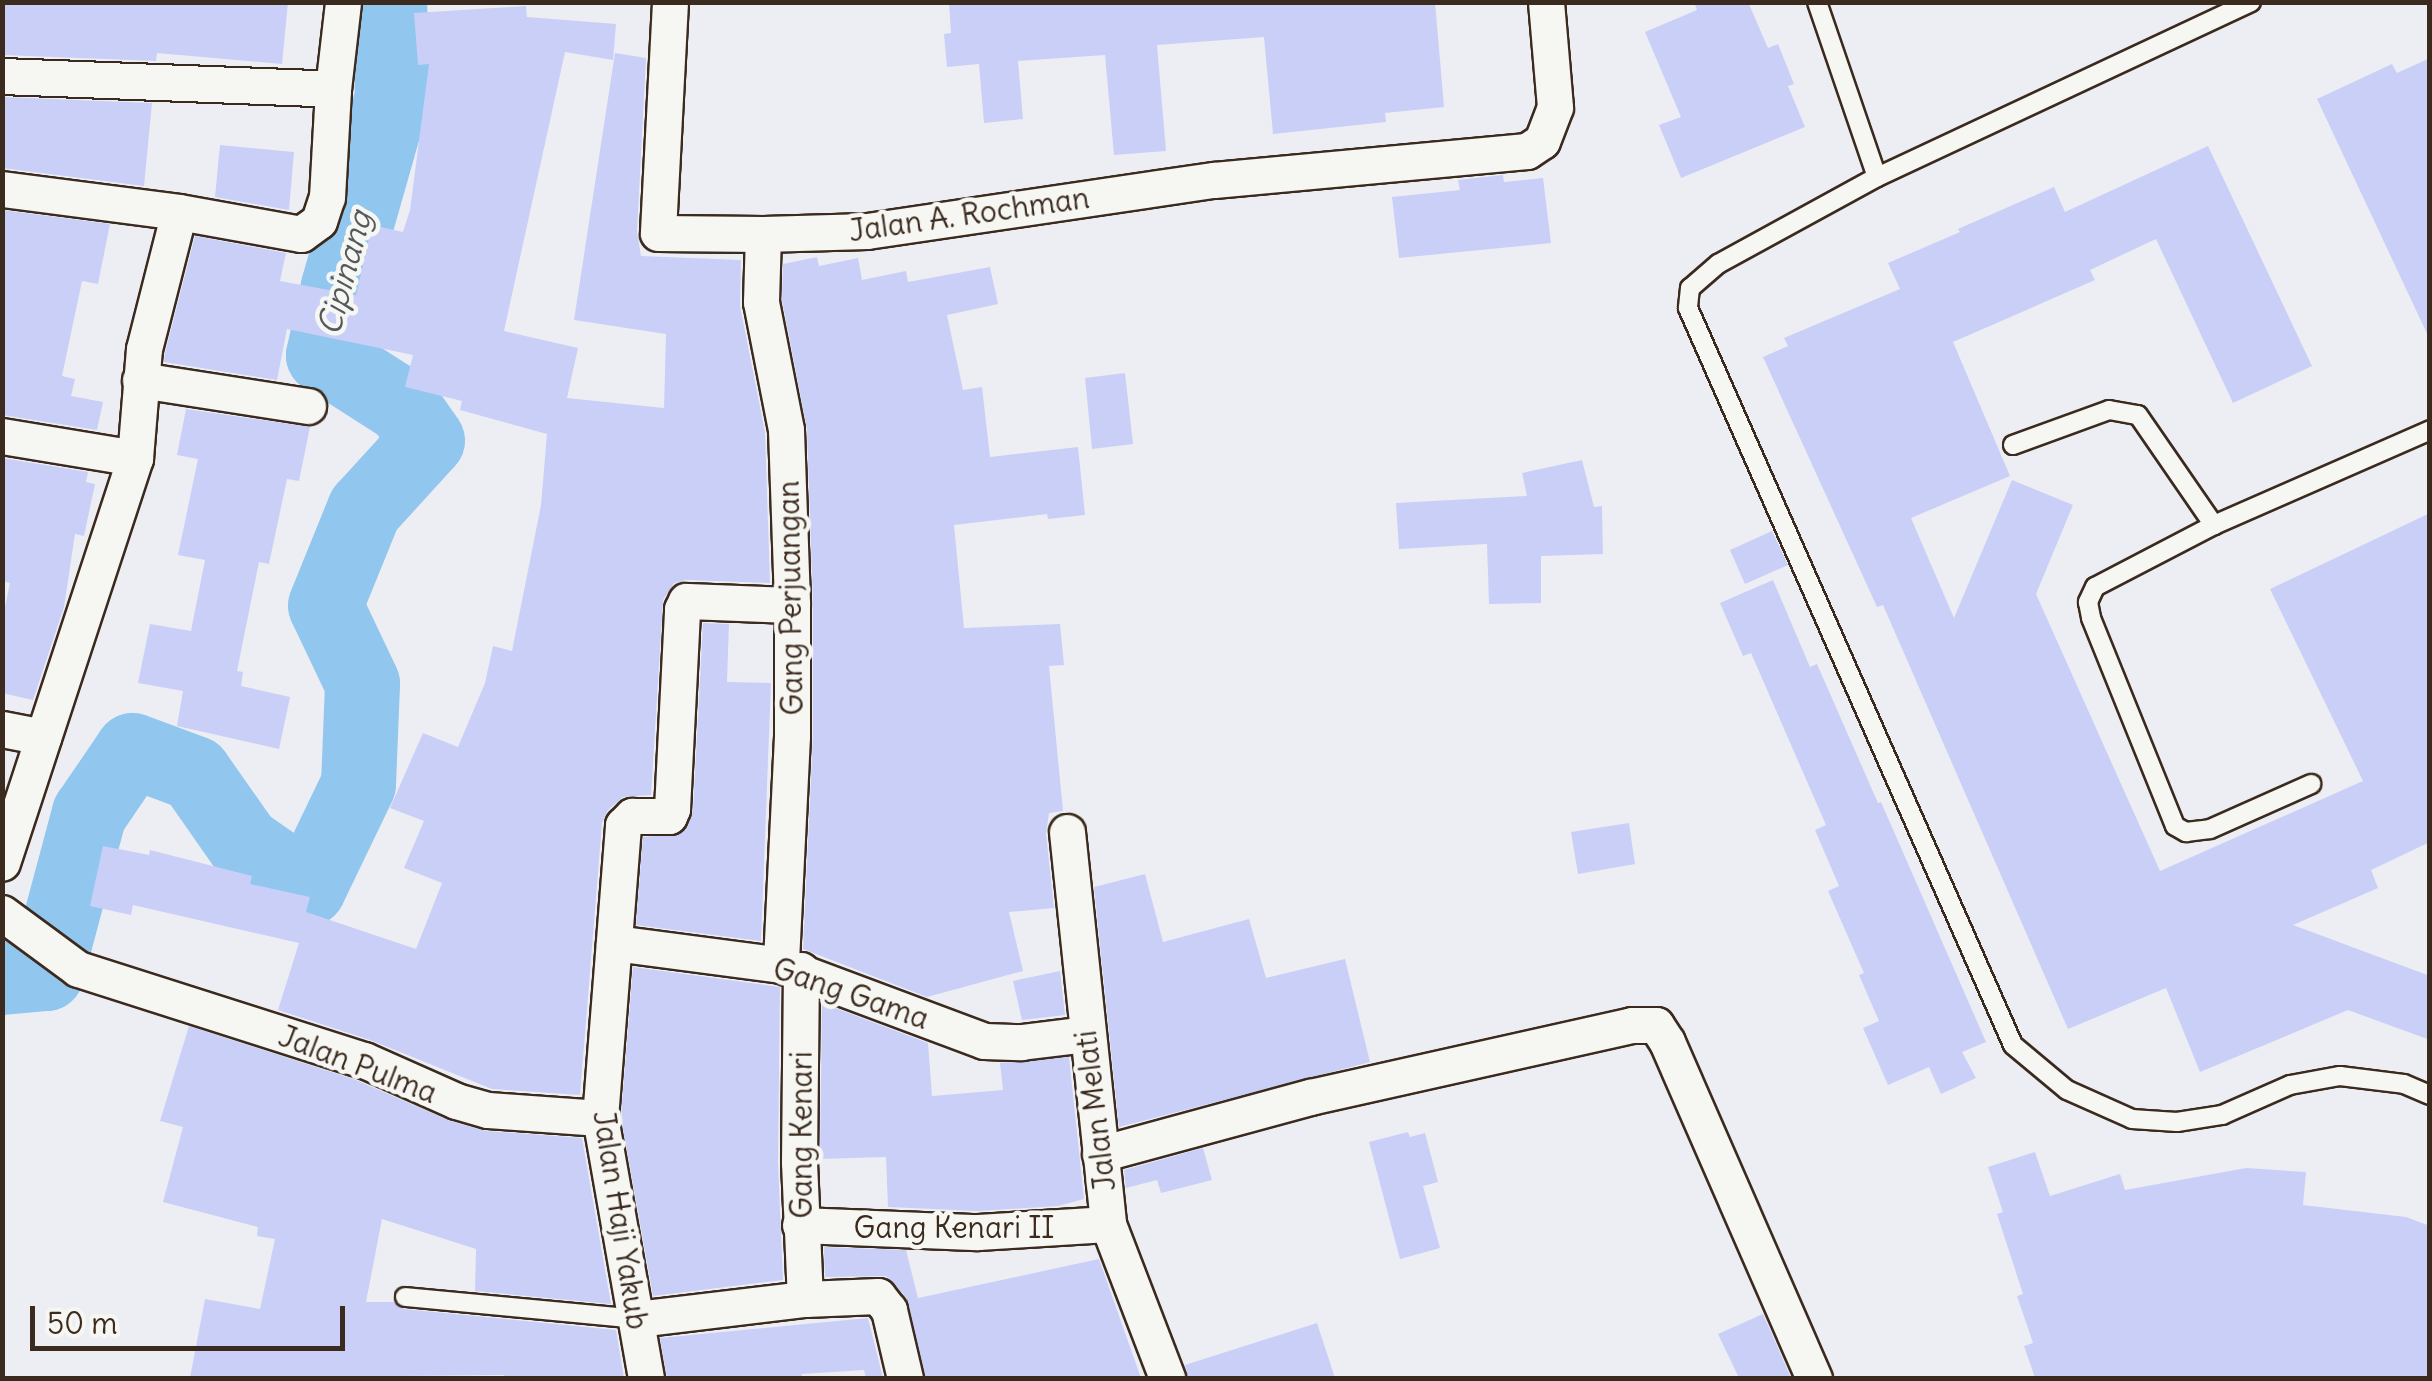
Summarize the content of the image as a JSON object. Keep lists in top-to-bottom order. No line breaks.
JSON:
{"streets":{"street":["Jalan A. Rochman","Gang Perjuangan","Gang Gama","Jalan Pulma","Jalan Melati","Gang Kenari","Jalan Haji Yakub","Gang Kenari II"]},"crossings":[["Jalan A. Rochman","Gang Perjuangan"],["Gang Perjuangan","Gang Gama"],["Gang Perjuangan","Gang Kenari"],["Gang Perjuangan","Jalan Haji Yakub"],["Gang Gama","Jalan Melati"],["Gang Gama","Gang Kenari"],["Gang Gama","Jalan Haji Yakub"],["Jalan Pulma","Jalan Haji Yakub"],["Jalan Melati","Gang Kenari II"],["Gang Kenari","Gang Kenari II"]],"water":["Cipinang"],"scale_bar":"50 m"}
